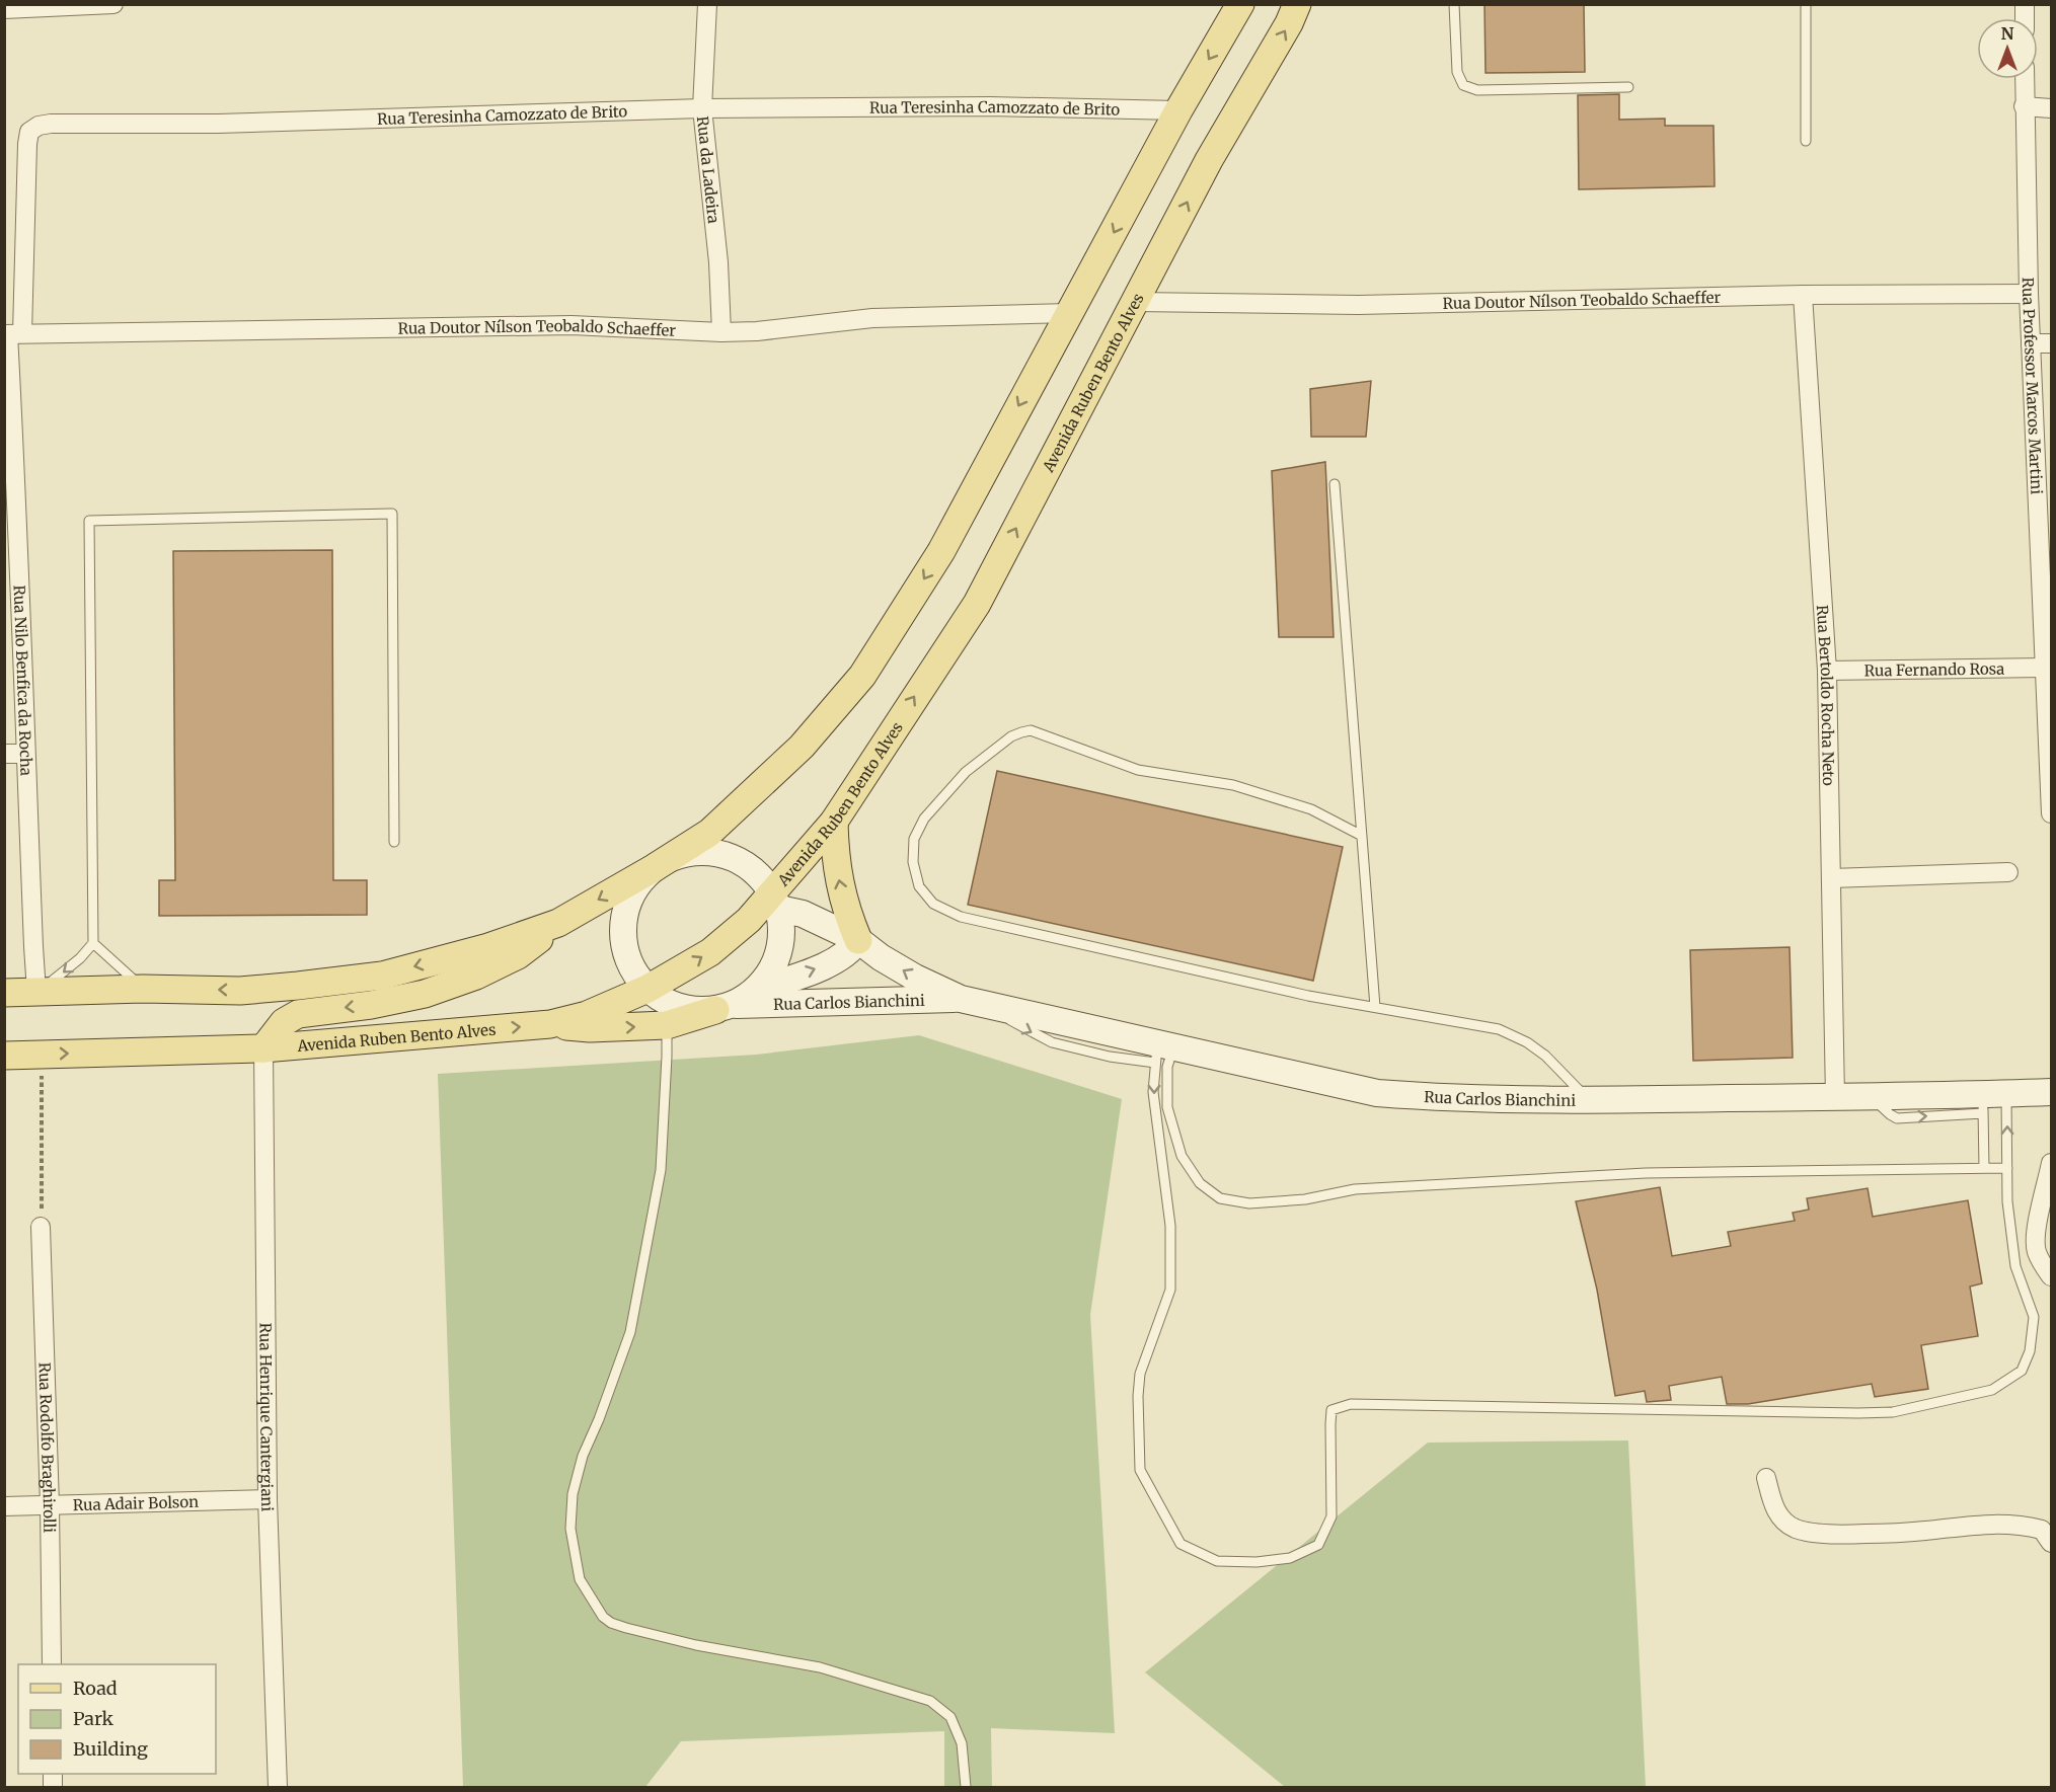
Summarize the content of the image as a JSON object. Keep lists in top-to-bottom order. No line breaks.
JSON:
{"streets":{"main road":["Avenida Ruben Bento Alves"],"street":["Rua Teresinha Camozzato de Brito","Rua da Ladeira","Rua Doutor Nílson Teobaldo Schaeffer","Rua Professor Marcos Martini","Rua Fernando Rosa","Rua Nilo Benfica da Rocha","Rua Bertoldo Rocha Neto","Rua Carlos Bianchini","Rua Henrique Cantergiani","Rua Rodolfo Braghirolli","Rua Adair Bolson"]},"crossings":[["Rua Teresinha Camozzato de Brito","Rua da Ladeira"],["Rua Teresinha Camozzato de Brito","Rua Doutor Nílson Teobaldo Schaeffer"],["Rua Teresinha Camozzato de Brito","Rua Nilo Benfica da Rocha"],["Rua da Ladeira","Rua Doutor Nílson Teobaldo Schaeffer"],["Rua Doutor Nílson Teobaldo Schaeffer","Avenida Ruben Bento Alves"],["Rua Doutor Nílson Teobaldo Schaeffer","Rua Professor Marcos Martini"],["Rua Doutor Nílson Teobaldo Schaeffer","Rua Nilo Benfica da Rocha"],["Rua Doutor Nílson Teobaldo Schaeffer","Rua Bertoldo Rocha Neto"],["Avenida Ruben Bento Alves","Rua Carlos Bianchini"],["Avenida Ruben Bento Alves","Rua Henrique Cantergiani"],["Rua Professor Marcos Martini","Rua Fernando Rosa"],["Rua Fernando Rosa","Rua Bertoldo Rocha Neto"],["Rua Bertoldo Rocha Neto","Rua Carlos Bianchini"],["Rua Henrique Cantergiani","Rua Adair Bolson"],["Rua Rodolfo Braghirolli","Rua Adair Bolson"]],"legend":["Road","Park","Building"],"north":"top"}
